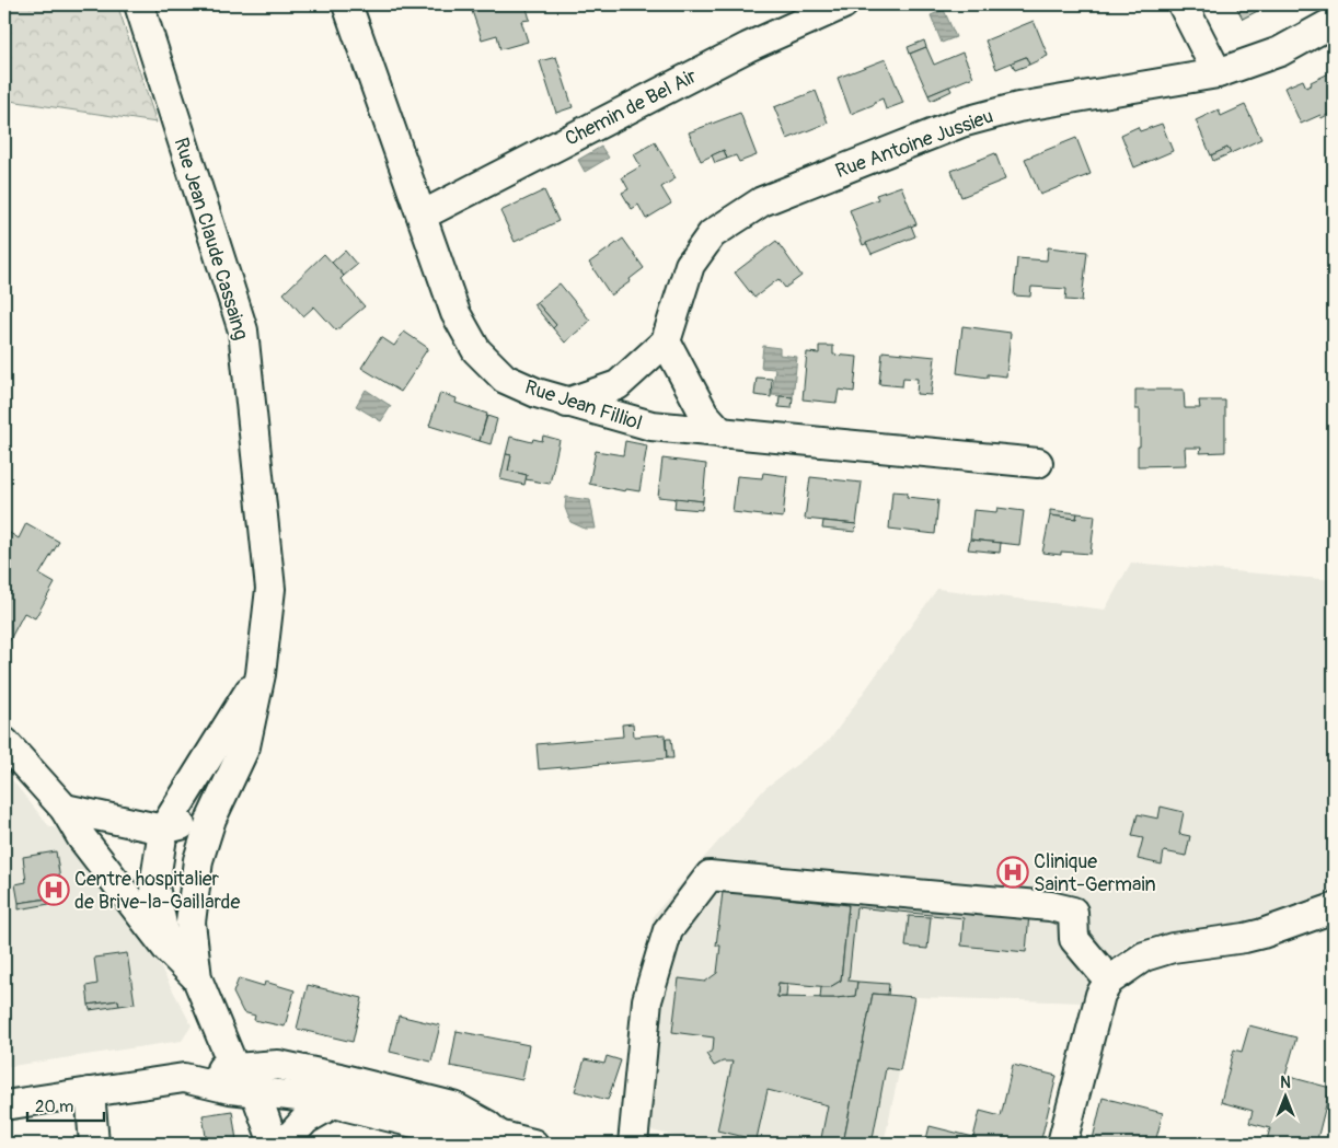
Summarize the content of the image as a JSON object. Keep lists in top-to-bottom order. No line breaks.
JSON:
{"streets":{"street":["Chemin de Bel Air","Rue Antoine Jussieu","Rue Jean Claude Cassaing","Rue Jean Filliol"]},"crossings":[["Chemin de Bel Air","Rue Jean Filliol"]],"places":{"hospital":["Clinique Saint-Germain","Centre hospitalier de Brive-la-Gaillarde"]},"scale_bar":"20 m","north":"top"}
